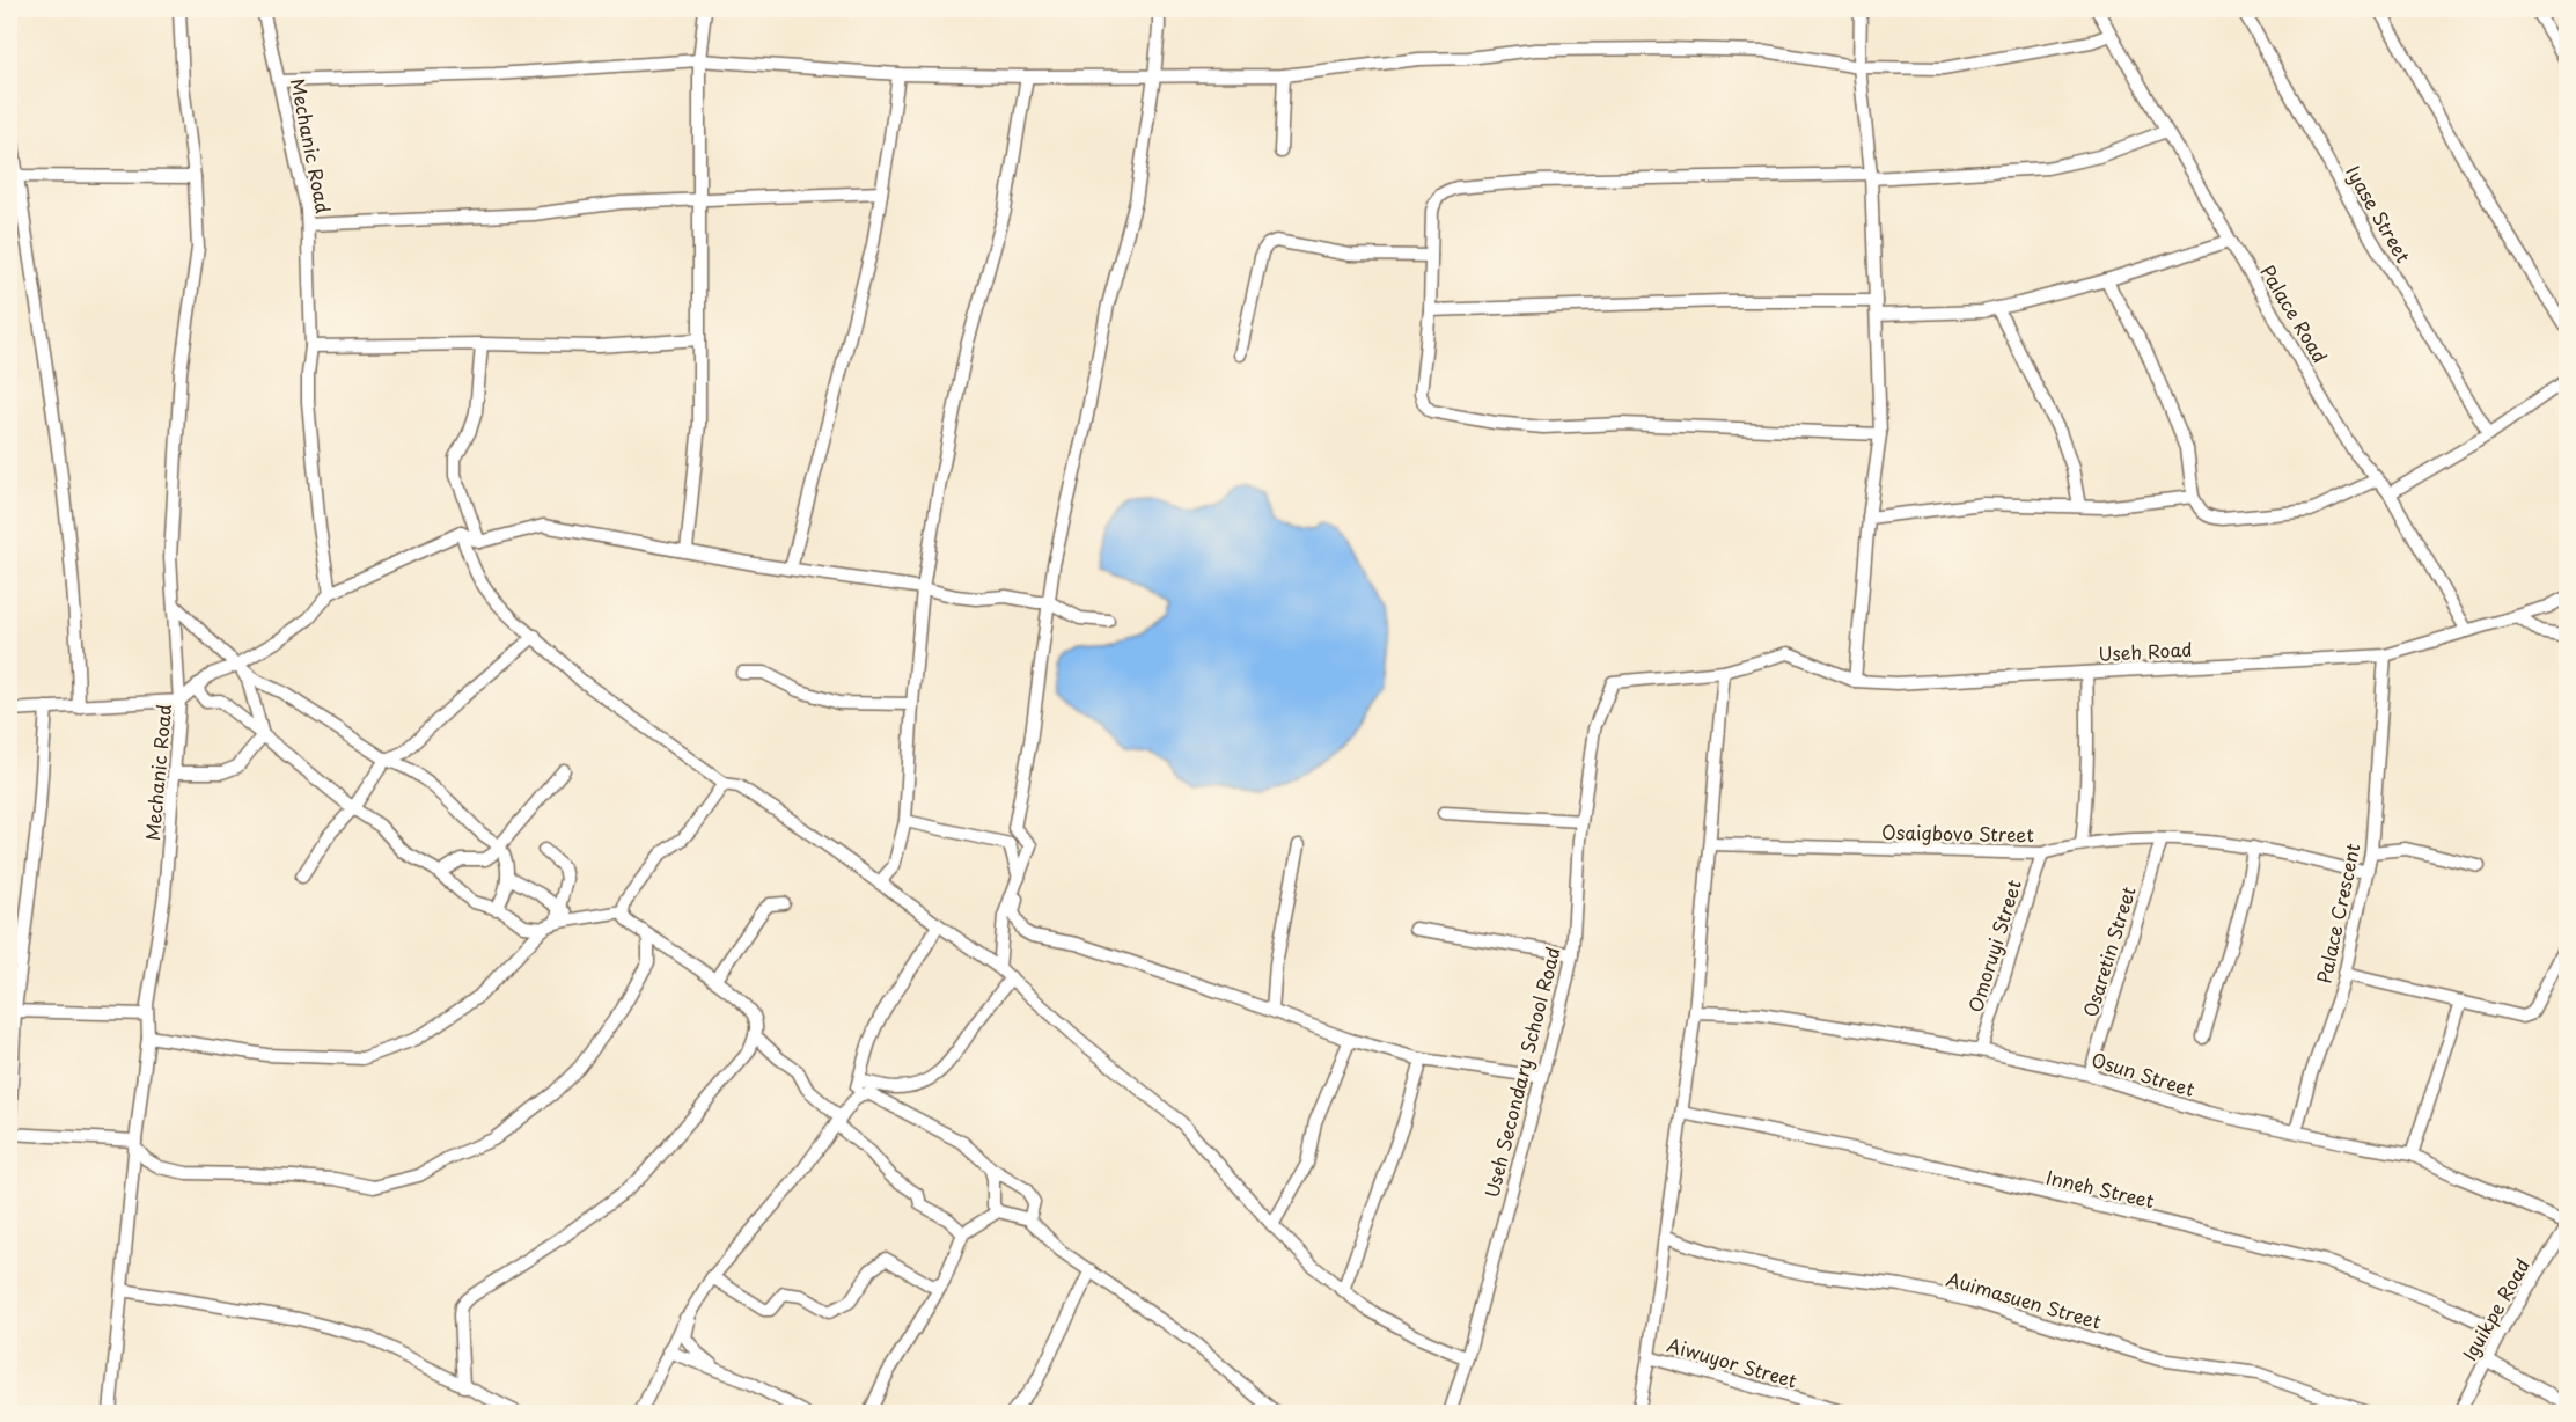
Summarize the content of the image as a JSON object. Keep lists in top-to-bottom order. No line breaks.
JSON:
{"streets":{"street":["Mechanic Road","Iyase Street","Palace Road","Useh Road","Osaigbovo Street","Palace Crescent","Omoruyi Street","Osaretin Street","Useh Secondary School Road","Osun Street","Inneh Street","Auimasuen Street","Iguikpe Road","Aiwuyor Street"]},"crossings":[["Palace Road","Useh Road"],["Useh Road","Palace Crescent"],["Useh Road","Useh Secondary School Road"],["Osaigbovo Street","Palace Crescent"],["Osaigbovo Street","Omoruyi Street"],["Osaigbovo Street","Osaretin Street"],["Palace Crescent","Osun Street"],["Omoruyi Street","Osun Street"],["Osaretin Street","Osun Street"],["Osun Street","Iguikpe Road"],["Inneh Street","Iguikpe Road"]]}
